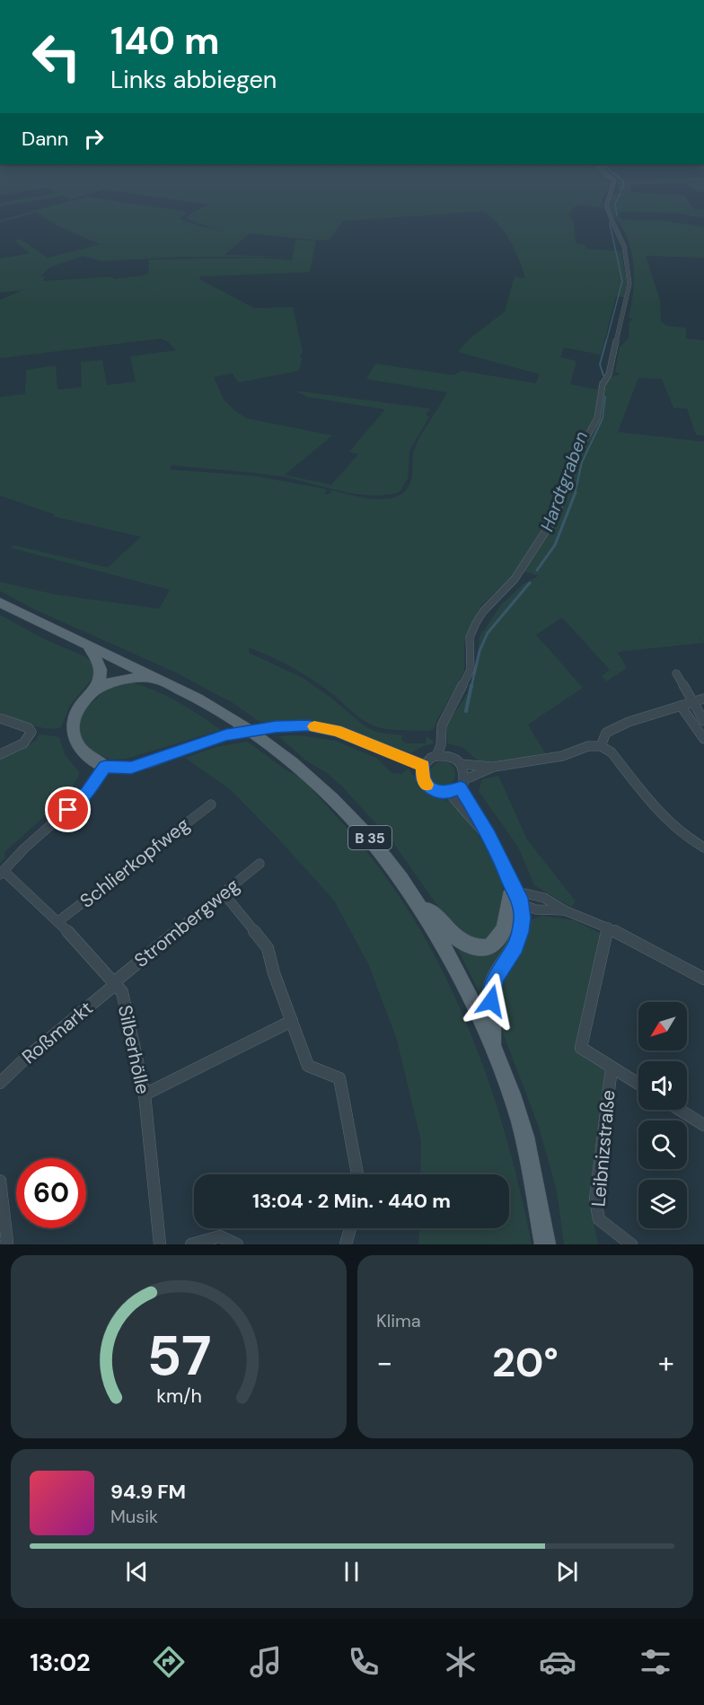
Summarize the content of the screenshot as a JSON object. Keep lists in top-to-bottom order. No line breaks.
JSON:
{"streets":{"main road":["B 35"],"street":["Schlierkopfweg","Strombergweg","Roßmarkt","Silberhölle","Leibnizstraße"]},"crossings":[["Schlierkopfweg","Silberhölle"],["Strombergweg","Roßmarkt"],["Strombergweg","Silberhölle"],["Roßmarkt","Silberhölle"]],"water":["Hardtgraben"],"north":"bottom left","page":{"turn":["140 m","Links abbiegen"],"then":"Dann","limit":"60","trip":"13:04 · 2 Min. · 440 m","tile":"Klima","heat":["−","20°","+"],"song":["94.9 FM","Musik"],"tabs":"13:02","gauge":["57","km/h"]}}
